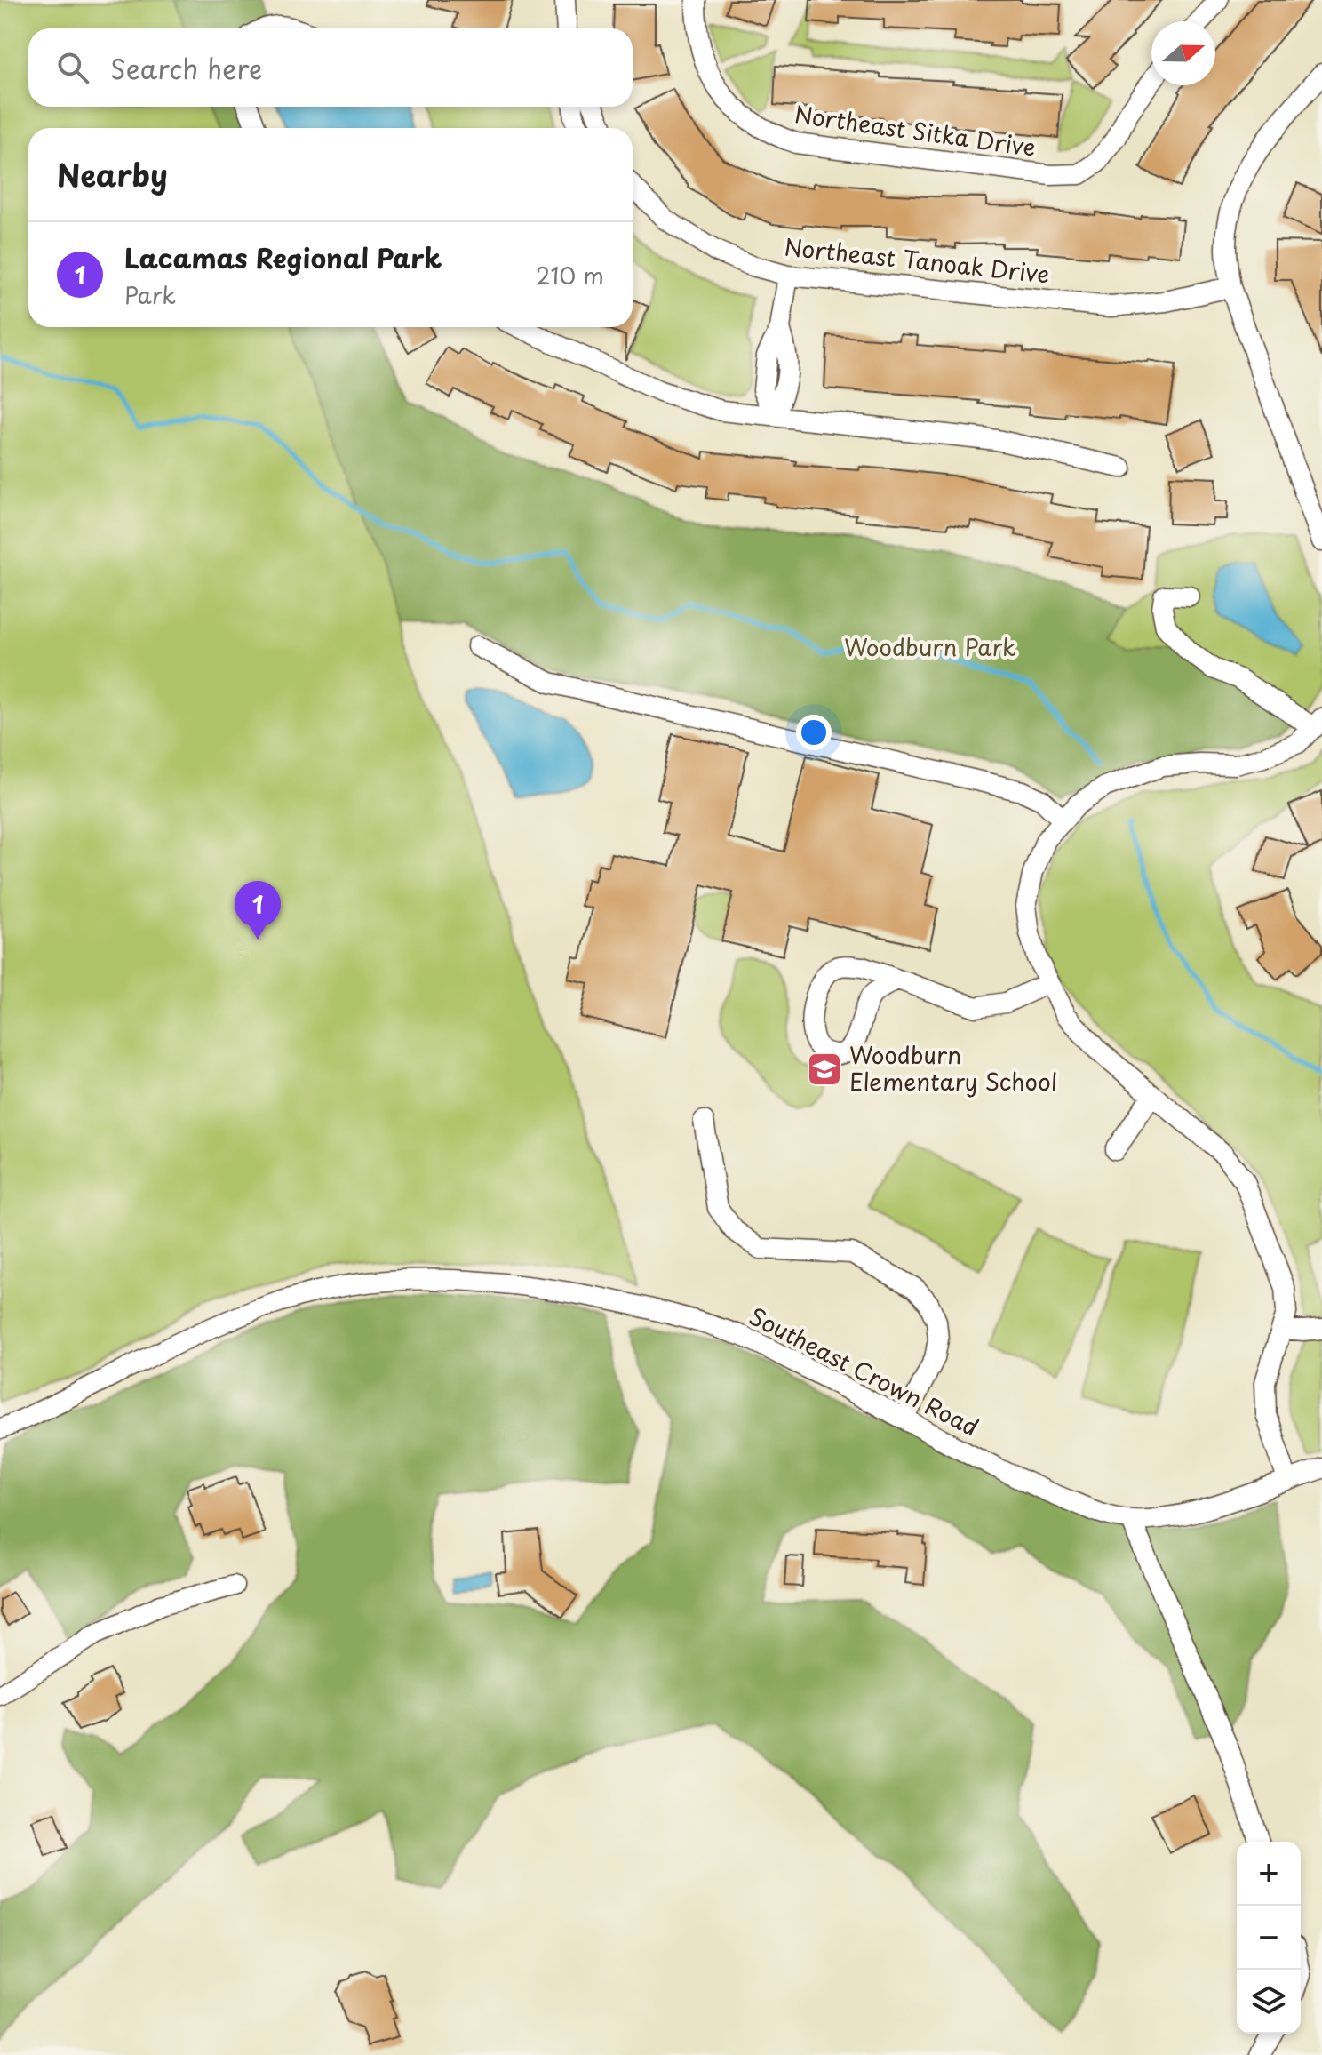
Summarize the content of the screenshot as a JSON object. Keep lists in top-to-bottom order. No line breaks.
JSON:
{"streets":{"street":["Northeast Sitka Drive","Northeast Tanoak Drive","Southeast Crown Road"]},"parks":["Woodburn Park"],"places":{"school or university":["Woodburn Elementary School"]},"north":"right","page":{"search":"Search here","heading":"Nearby","list":[{"mark":"1","name":"Lacamas Regional Park","note":"Park","value":"210 m"}],"pins":"1","map_buttons":["+","−"]}}
